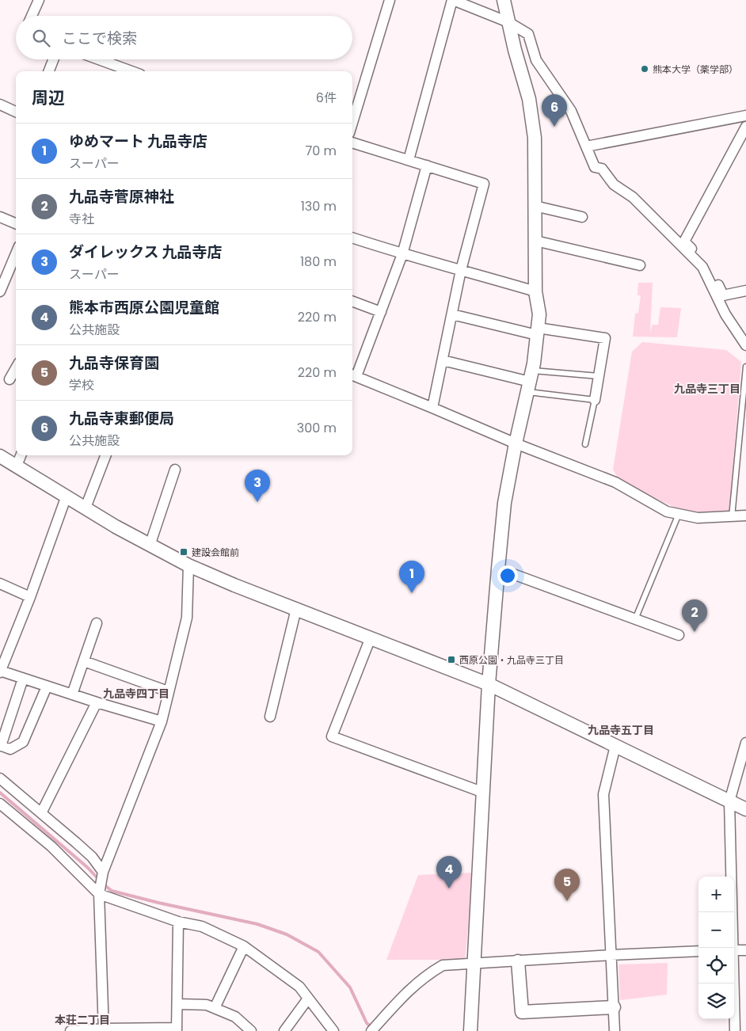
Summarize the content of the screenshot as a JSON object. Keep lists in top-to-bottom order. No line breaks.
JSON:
{"districts":["九品寺三丁目","九品寺四丁目","九品寺五丁目","本荘二丁目"],"places":{"other":["熊本大学（薬学部）"],"transit":["建設会館前","西原公園・九品寺三丁目"]},"page":{"search":"ここで検索","heading":["周辺","6件"],"pins":["6","3","1","2","4","5"],"list":[{"mark":"1","name":"ゆめマート 九品寺店","note":"スーパー","value":"70 m"},{"mark":"2","name":"九品寺菅原神社","note":"寺社","value":"130 m"},{"mark":"3","name":"ダイレックス 九品寺店","note":"スーパー","value":"180 m"},{"mark":"4","name":"熊本市西原公園児童館","note":"公共施設","value":"220 m"},{"mark":"5","name":"九品寺保育園","note":"学校","value":"220 m"},{"mark":"6","name":"九品寺東郵便局","note":"公共施設","value":"300 m"}],"map_buttons":["+","−"]}}
